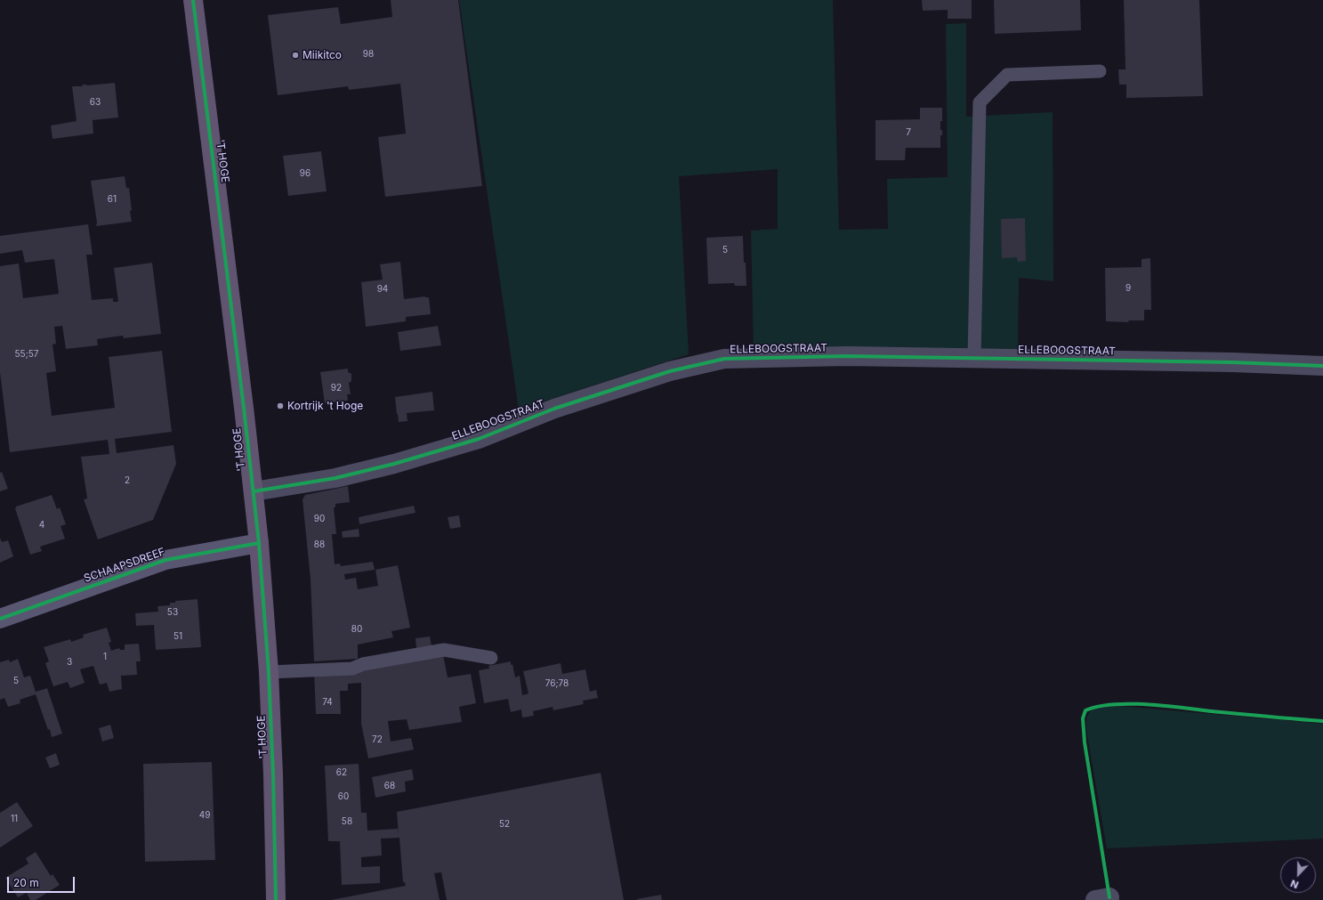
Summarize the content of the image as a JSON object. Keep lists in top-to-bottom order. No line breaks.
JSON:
{"streets":{"main road":["'T HOGE"],"street":["ELLEBOOGSTRAAT","SCHAAPSDREEF"]},"crossings":[["'T HOGE","ELLEBOOGSTRAAT"],["'T HOGE","SCHAAPSDREEF"]],"places":["Miikitco","Kortrijk 't Hoge"],"house_numbers":["98","63","7","96","61","5","9","94","55;57","92","2","90","4","88","53","80","51","1","3","5","76;78","74","72","62","68","60","49","11","58","52"],"scale_bar":"20 m","north":"bottom"}
